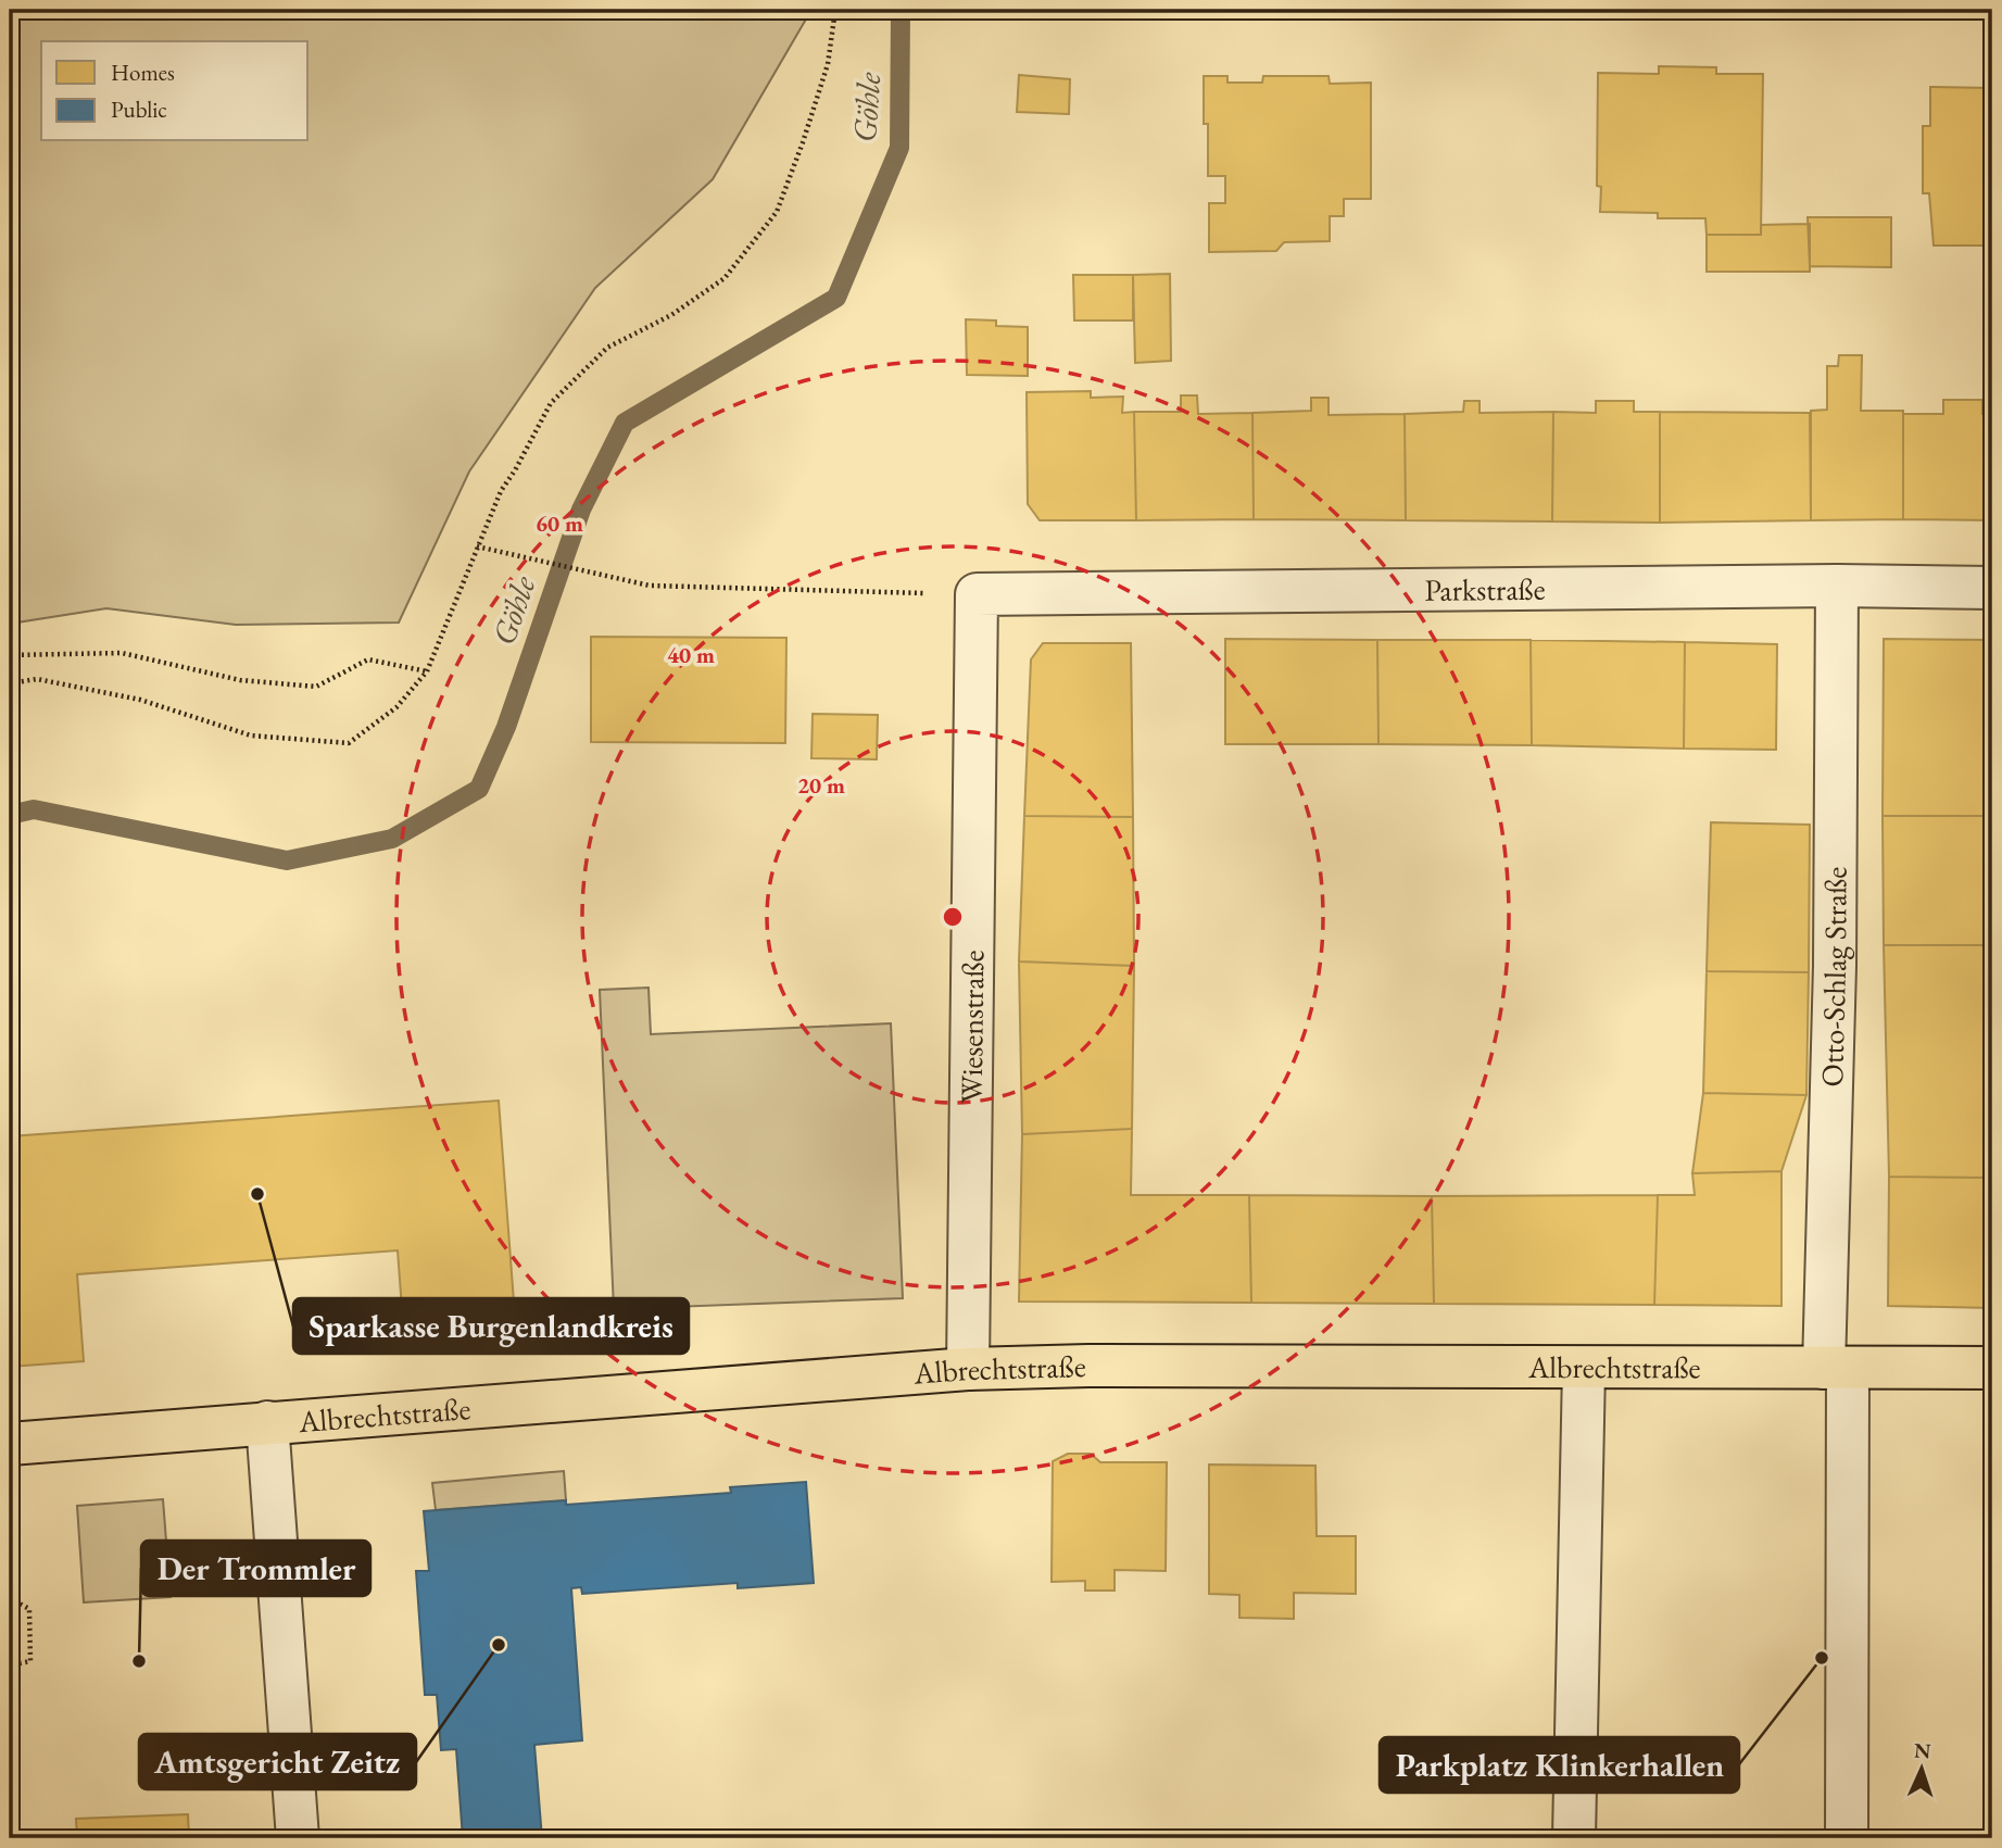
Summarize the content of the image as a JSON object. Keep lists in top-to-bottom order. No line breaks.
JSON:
{"streets":{"main road":["Albrechtstraße"],"street":["Parkstraße","Otto-Schlag Straße","Wiesenstraße"]},"crossings":[["Parkstraße","Otto-Schlag Straße"],["Parkstraße","Wiesenstraße"],["Otto-Schlag Straße","Albrechtstraße"],["Wiesenstraße","Albrechtstraße"]],"water":["Göhle"],"places":["Sparkasse Burgenlandkreis","Amtsgericht Zeitz","Parkplatz Klinkerhallen","Der Trommler"],"legend":["Homes","Public"],"north":"top","rings":["60 m","40 m","20 m"]}
